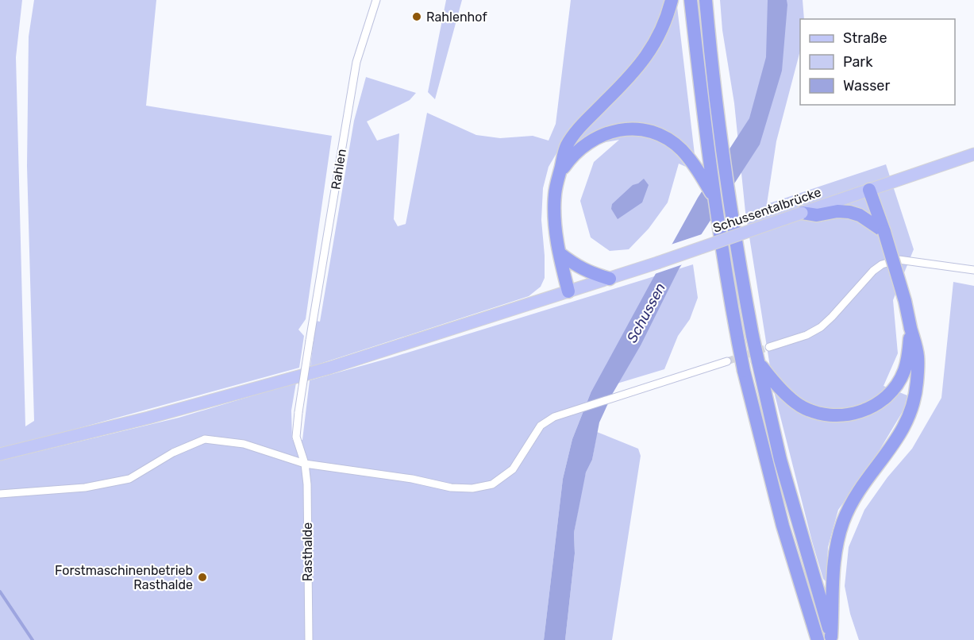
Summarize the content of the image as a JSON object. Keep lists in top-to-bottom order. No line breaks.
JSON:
{"streets":{"main road":["Schussentalbrücke"],"street":["Rahlen","Rasthalde"]},"crossings":[["Rahlen","Rasthalde"]],"water":["Schussen"],"places":["Rahlenhof","Forstmaschinenbetrieb Rasthalde"],"legend":["Straße","Park","Wasser"]}
